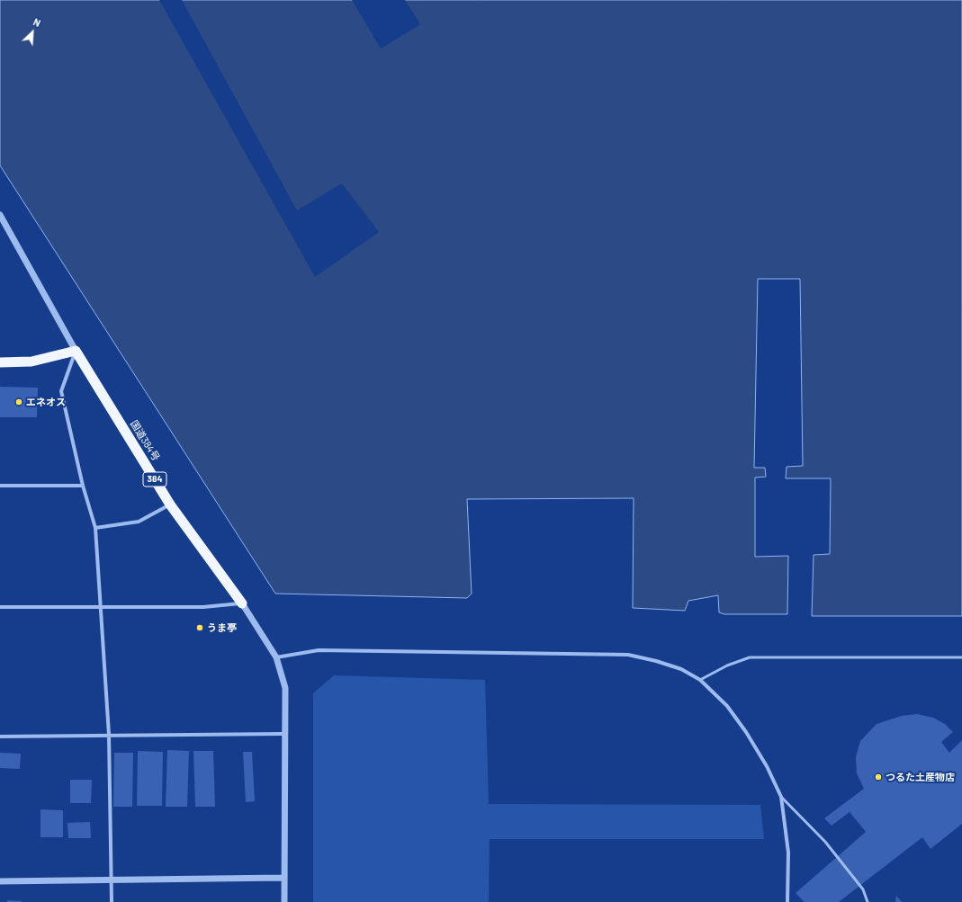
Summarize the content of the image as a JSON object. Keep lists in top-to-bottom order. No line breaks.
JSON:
{"streets":{"highway":["国道384号","384"]},"places":["エネオス","うま亭","つるた土産物店"],"north":"top right"}
